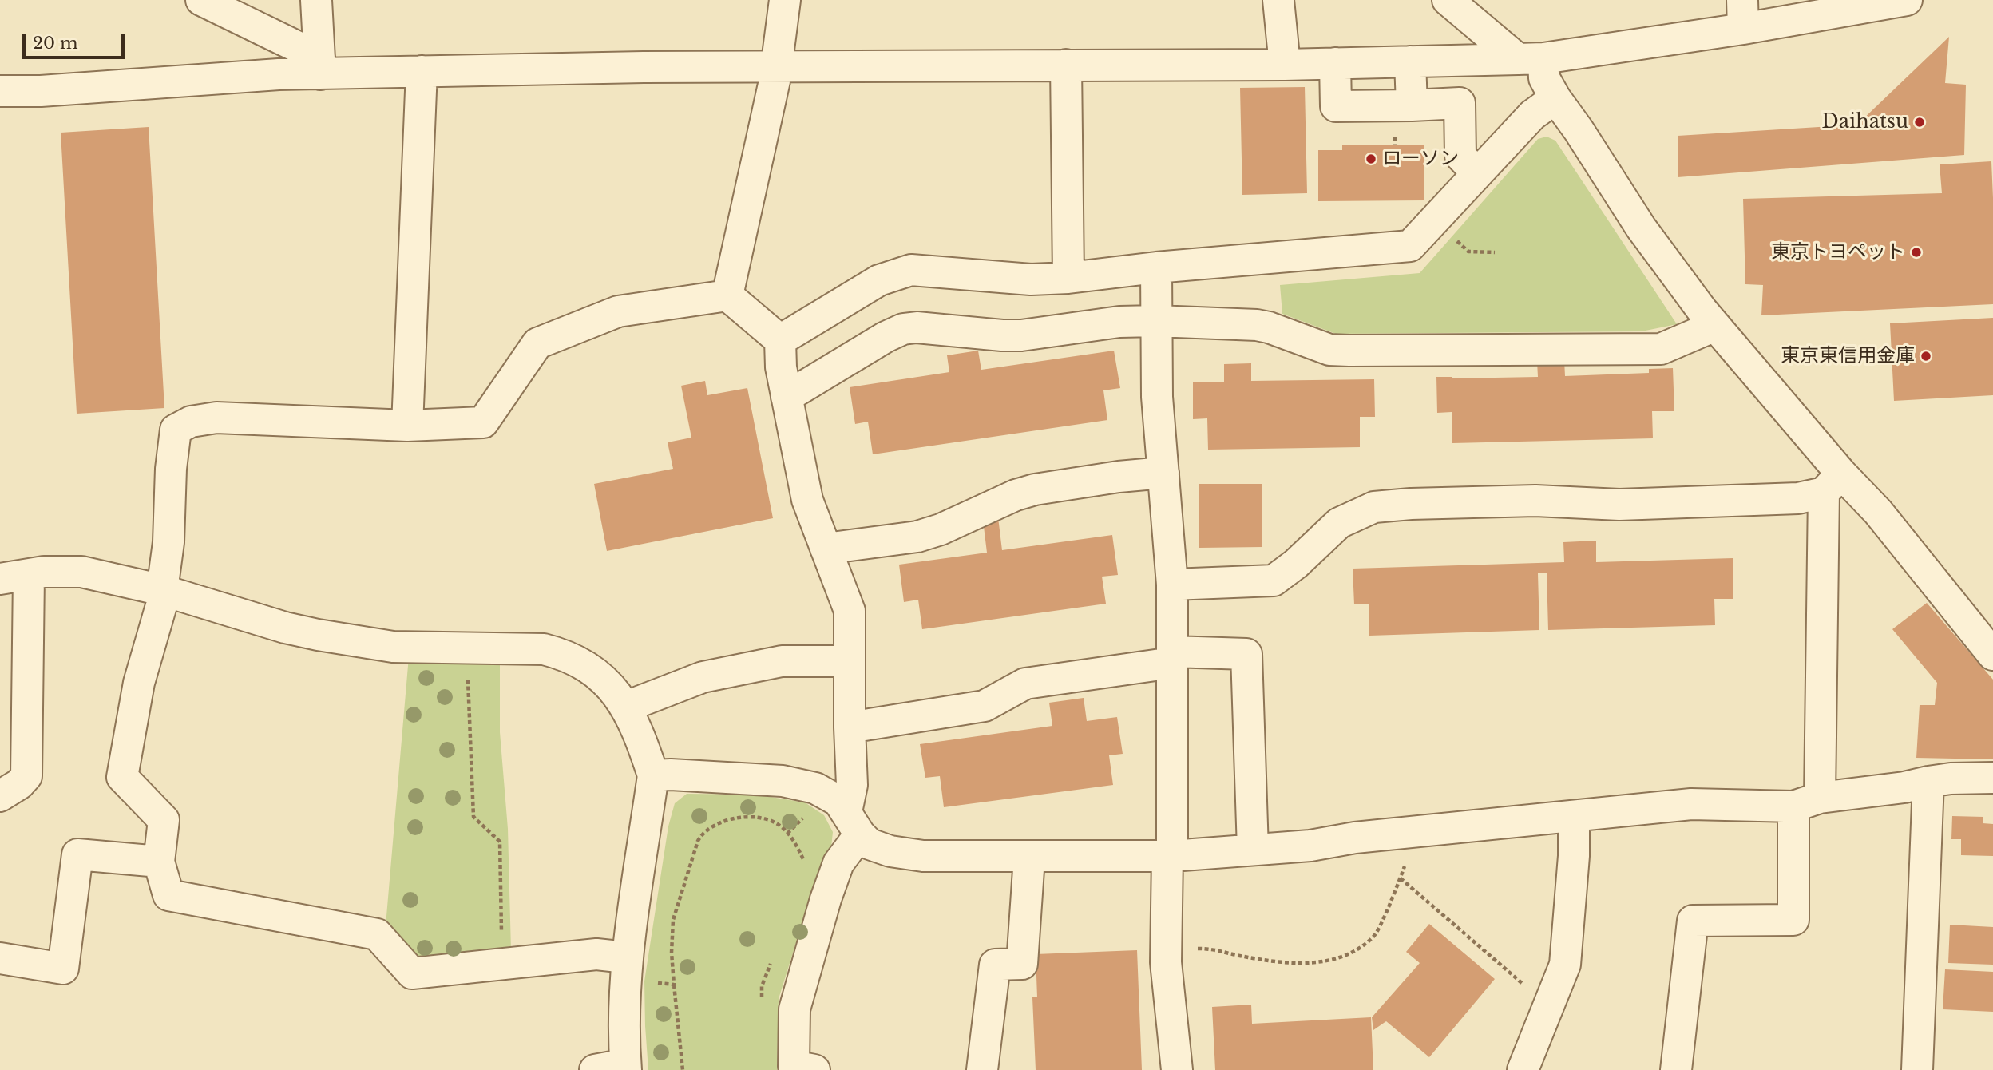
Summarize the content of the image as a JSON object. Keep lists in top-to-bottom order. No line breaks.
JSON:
{"places":["Daihatsu","ローソン","東京トヨペット","東京東信用金庫"],"scale_bar":"20 m"}
